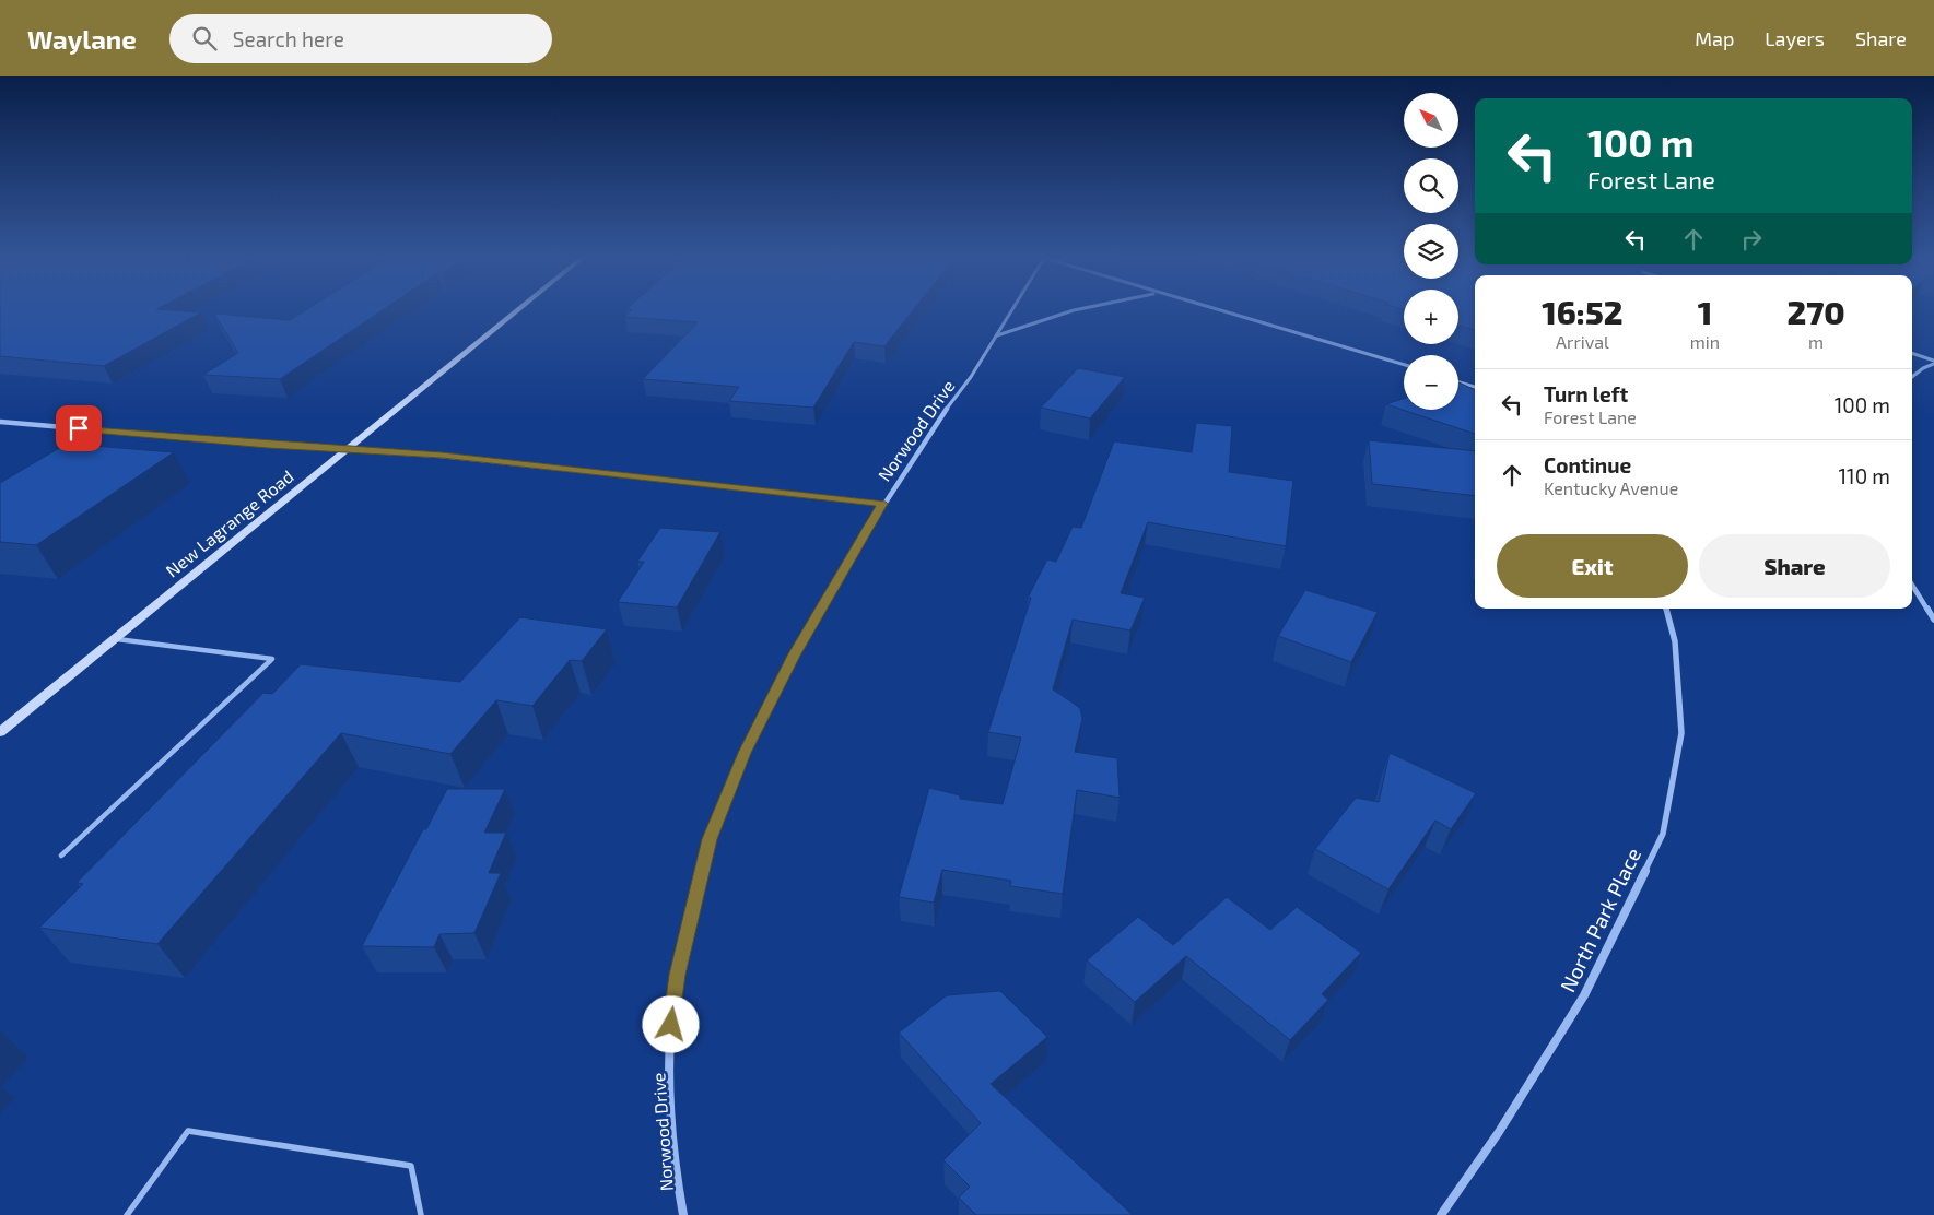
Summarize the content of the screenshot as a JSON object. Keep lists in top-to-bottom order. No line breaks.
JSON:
{"streets":{"main road":["New Lagrange Road"],"street":["Norwood Drive","North Park Place"]},"north":"top left","page":{"header":"Waylane","search":"Search here","nav":["Map","Layers","Share"],"map_buttons":["+","−"],"turn":["100 m","Forest Lane"],"eta":["16:52","Arrival","1","min","270","m"],"list":[{"name":"Turn left","note":"Forest Lane","value":"100 m"},{"name":"Continue","note":"Kentucky Avenue","value":"110 m"}],"buttons":["Exit","Share"]}}
